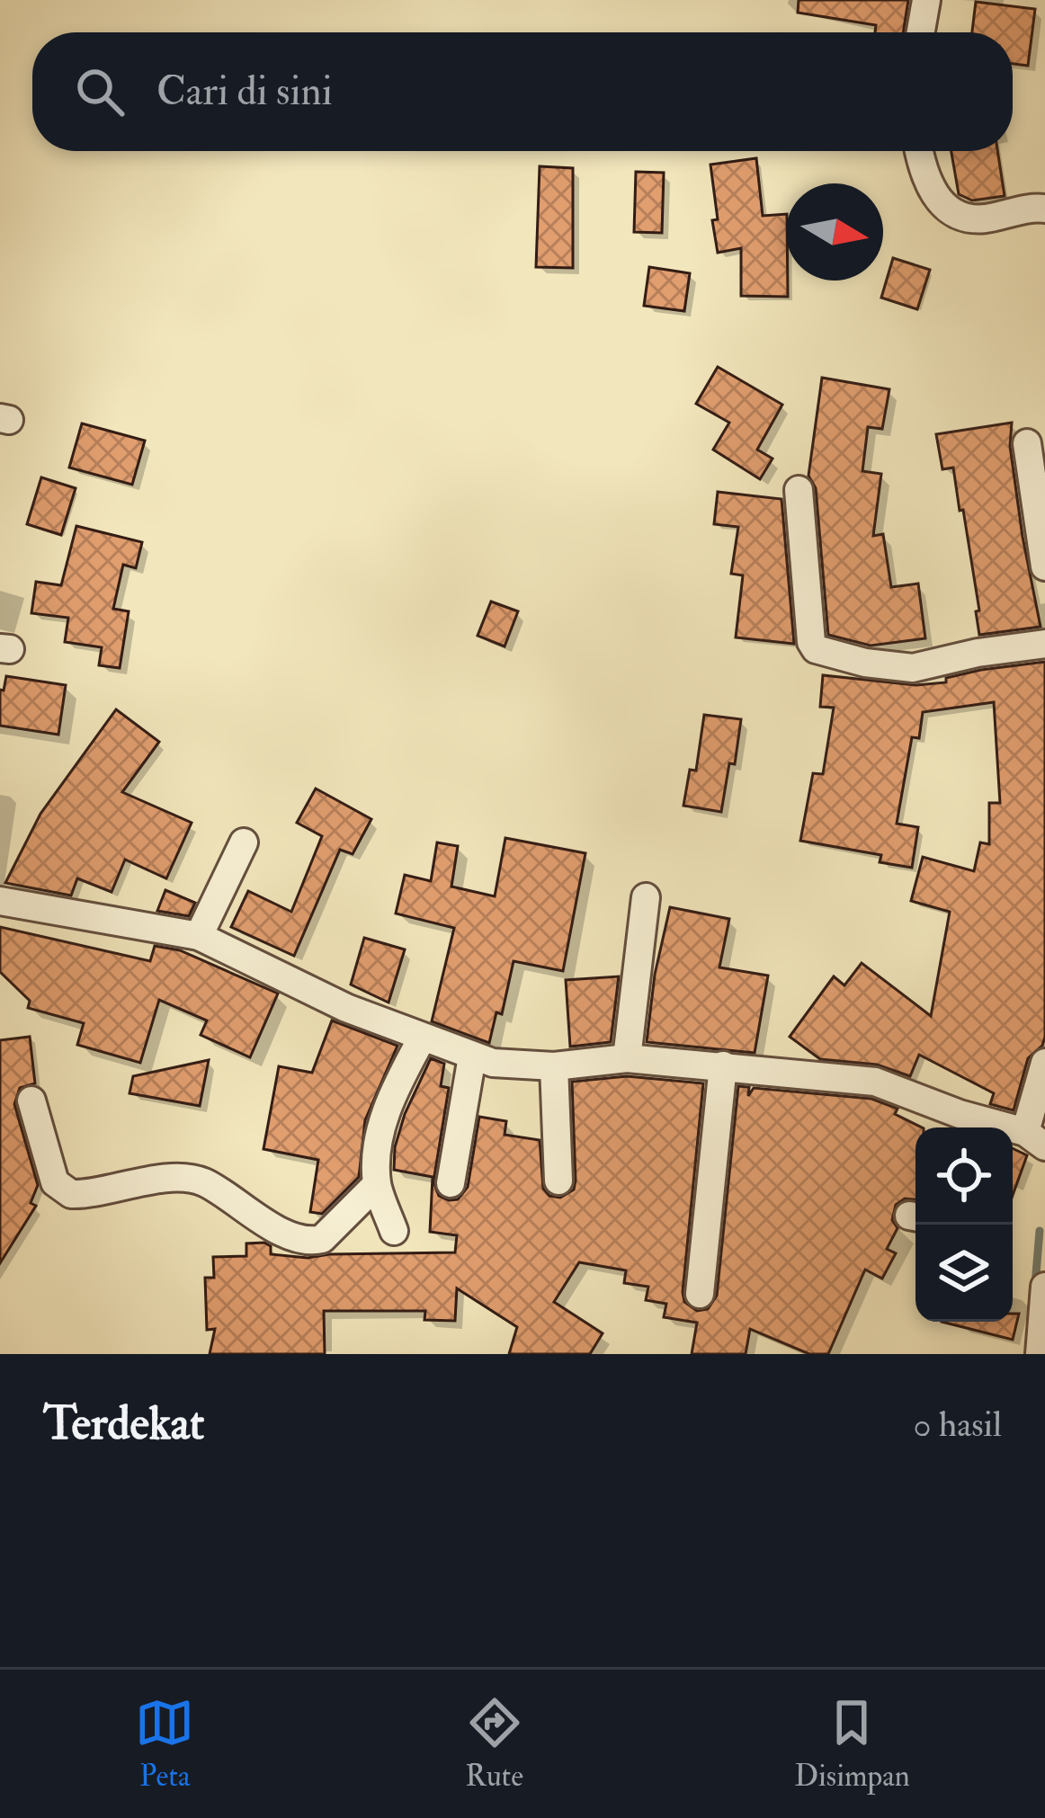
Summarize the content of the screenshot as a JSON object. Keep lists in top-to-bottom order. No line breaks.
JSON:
{"north":"right","page":{"search":"Cari di sini","heading":["Terdekat","0 hasil"],"nav":["Peta","Rute","Disimpan"]}}
